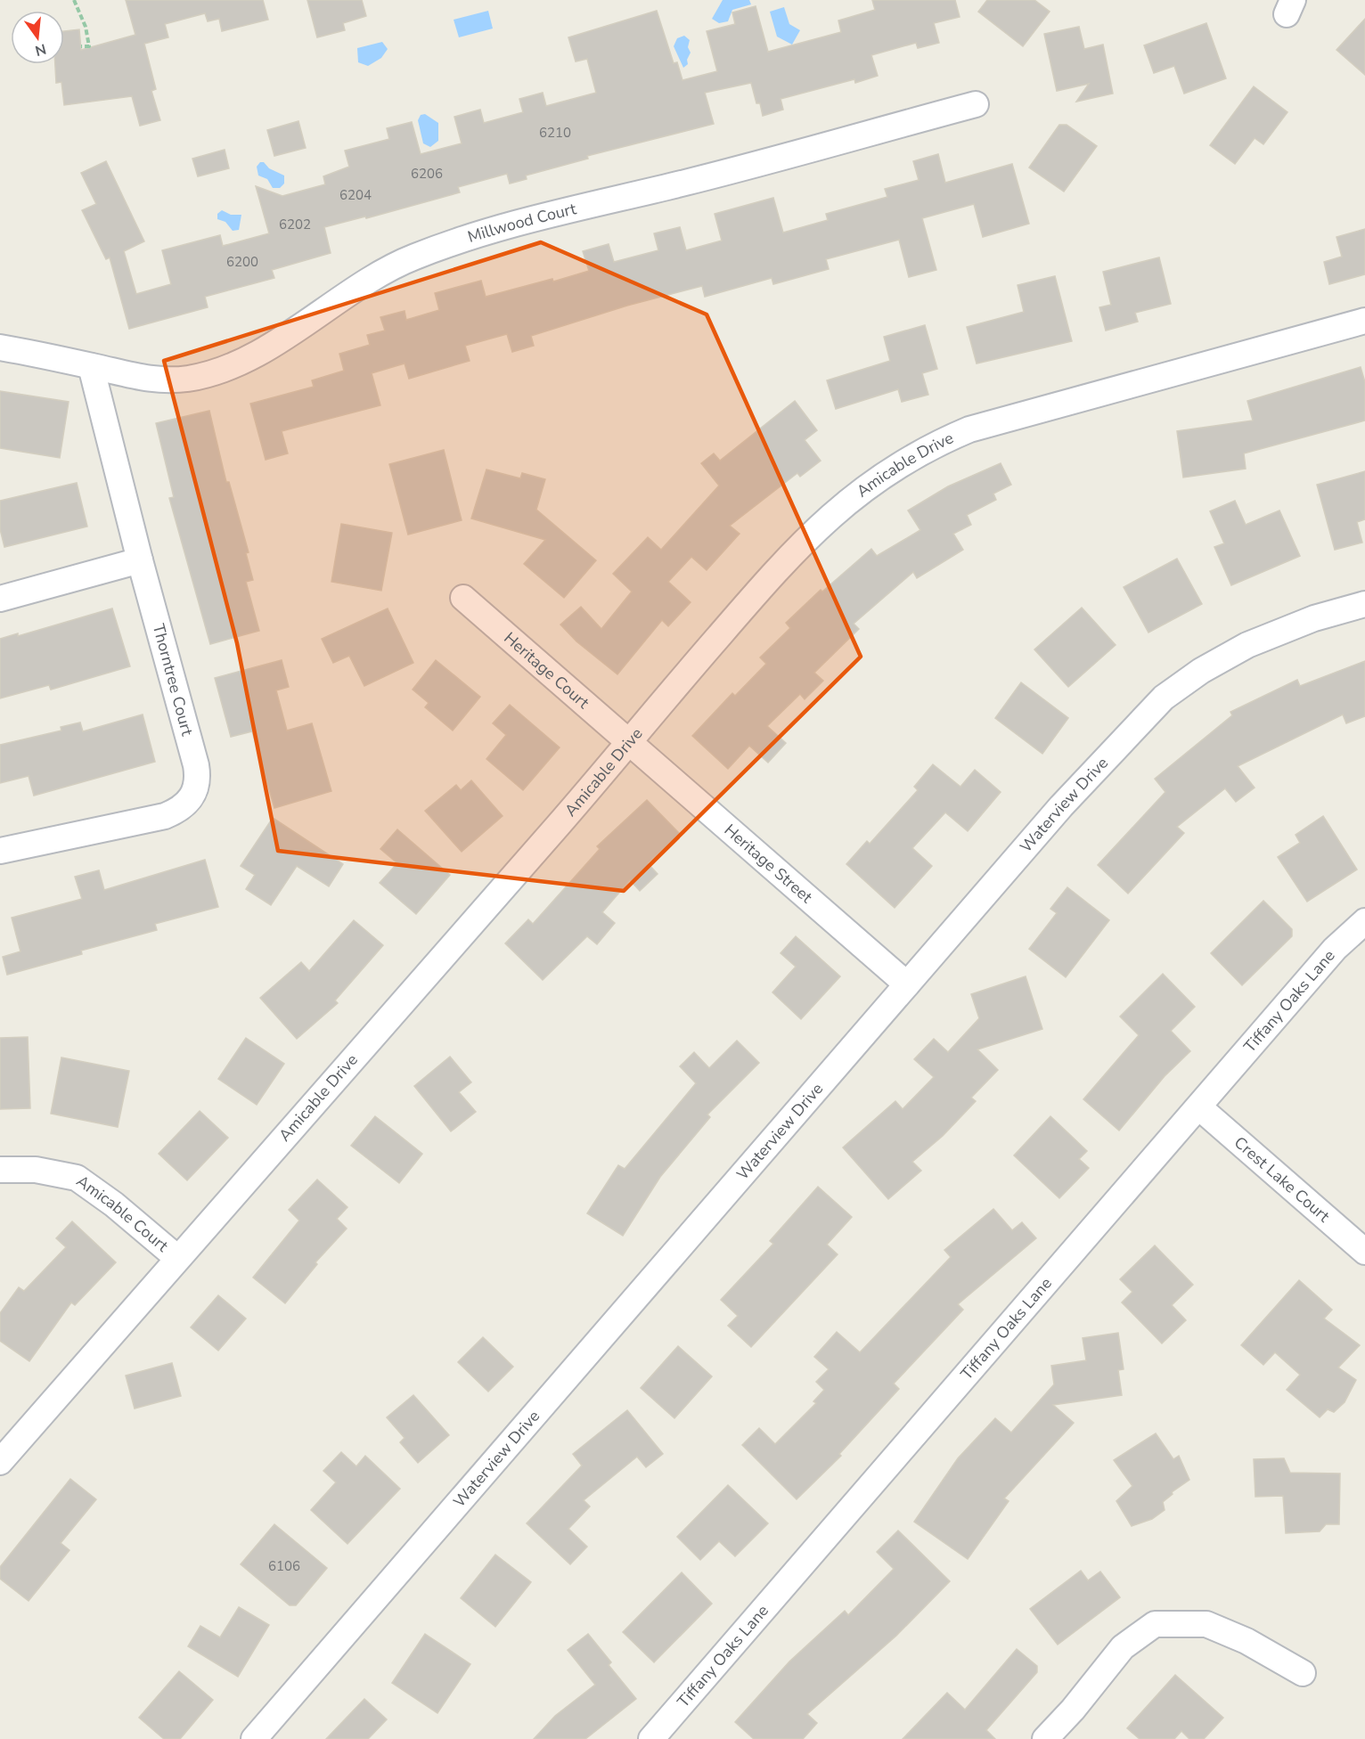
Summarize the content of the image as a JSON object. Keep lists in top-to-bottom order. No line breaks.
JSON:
{"streets":{"street":["Millwood Court","Amicable Drive","Heritage Court","Thorntree Court","Waterview Drive","Heritage Street","Tiffany Oaks Lane","Crest Lake Court","Amicable Court"]},"crossings":[["Millwood Court","Thorntree Court"],["Amicable Drive","Heritage Court"],["Amicable Drive","Heritage Street"],["Amicable Drive","Amicable Court"],["Heritage Court","Heritage Street"],["Waterview Drive","Heritage Street"],["Tiffany Oaks Lane","Crest Lake Court"]],"house_numbers":["6210","6206","6204","6202","6200","6106"],"north":"bottom"}
